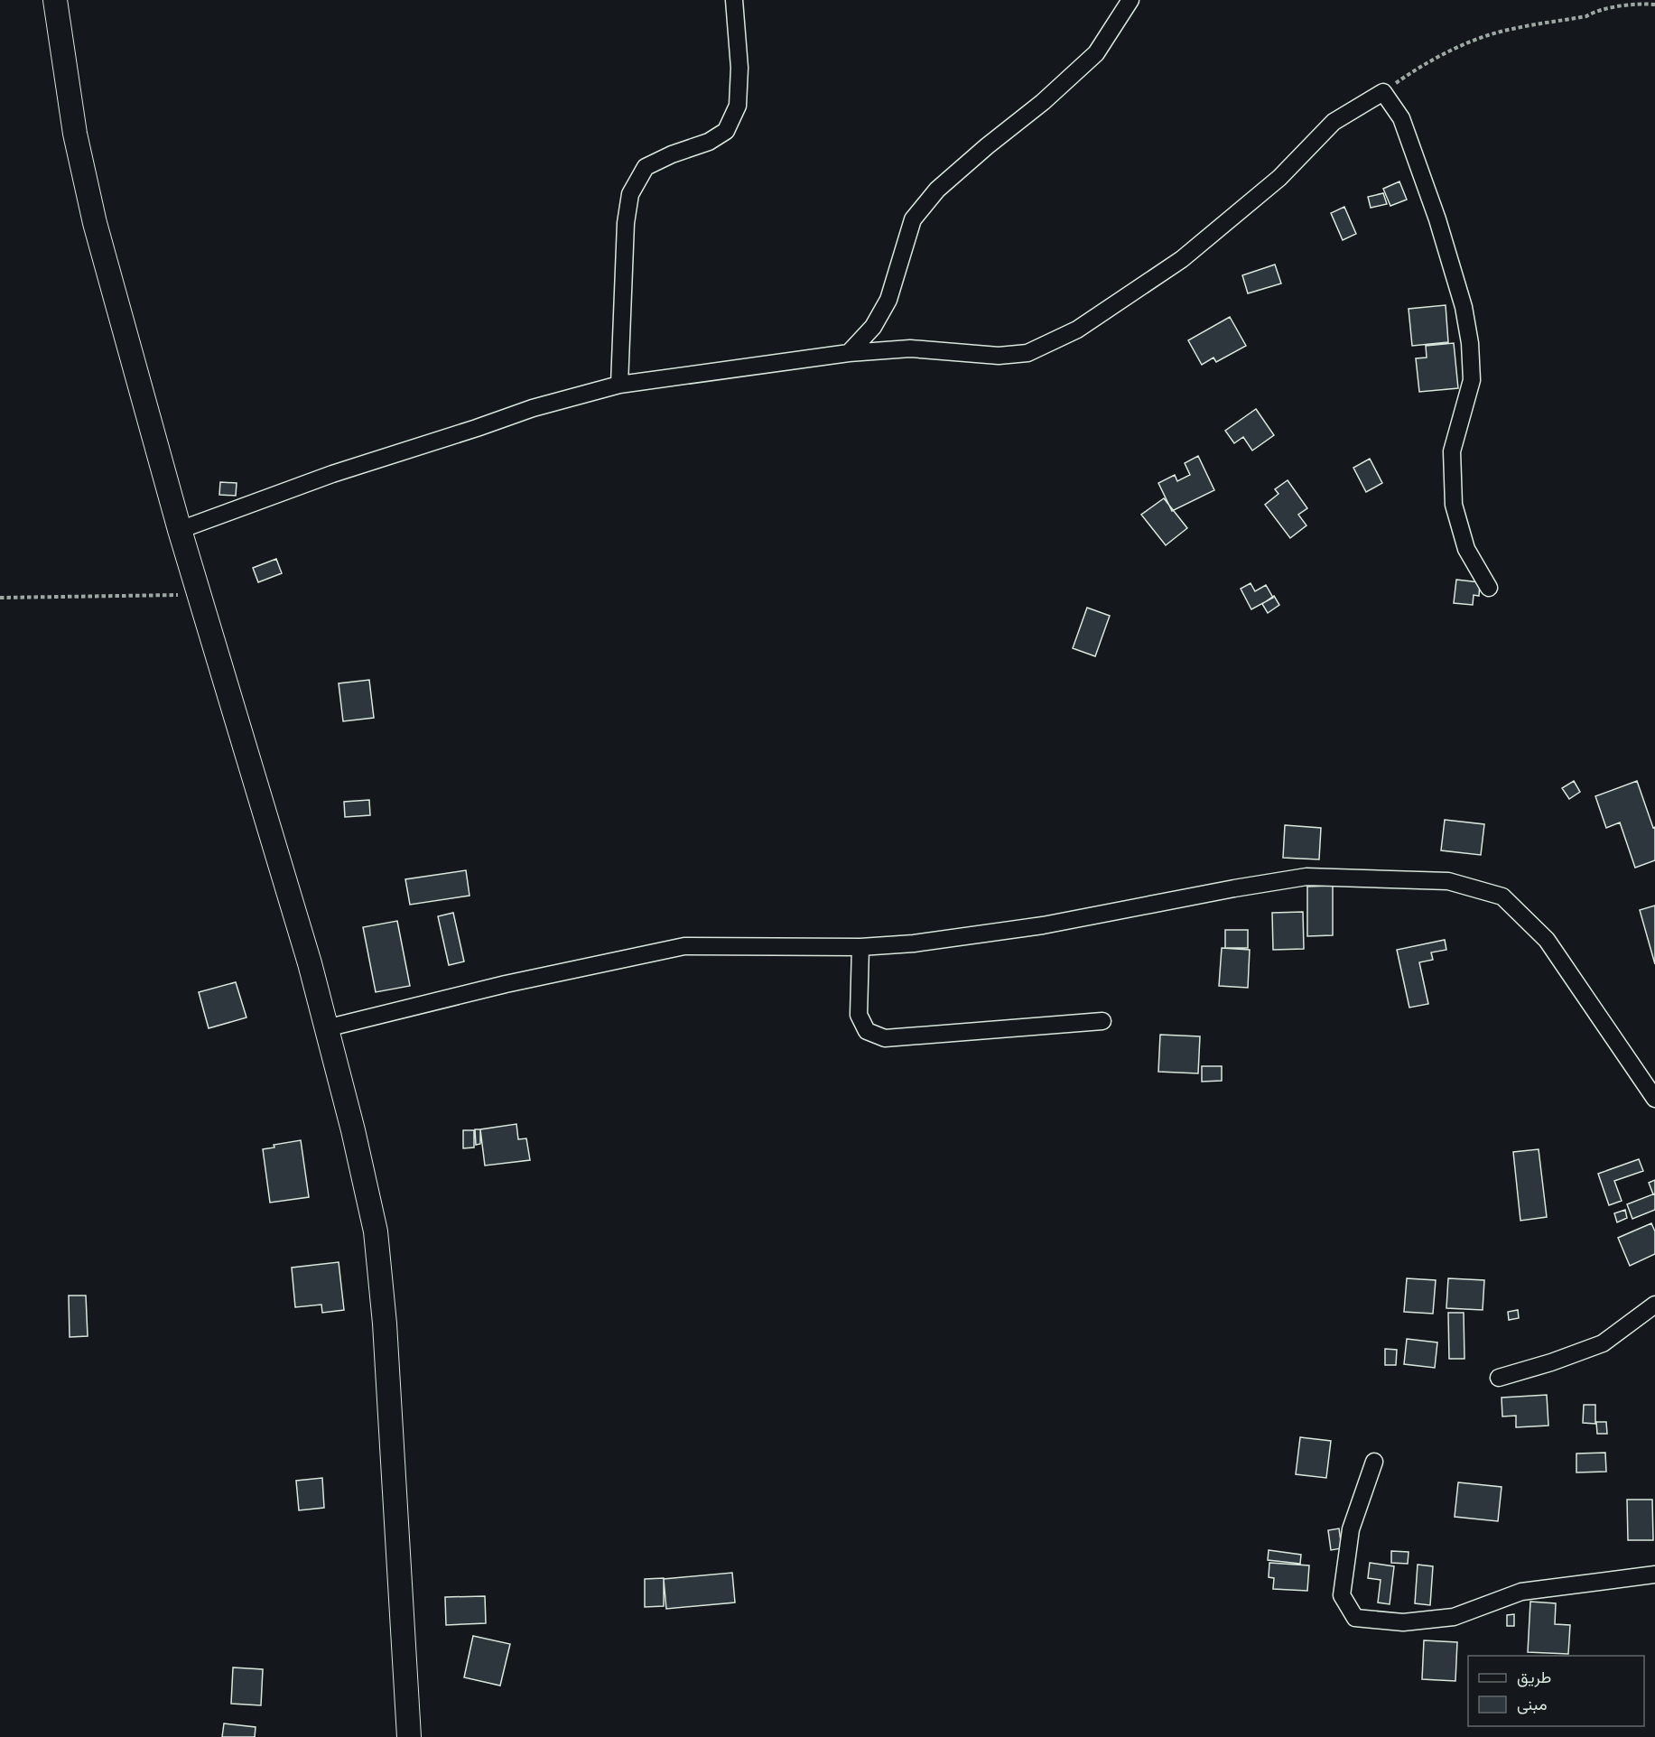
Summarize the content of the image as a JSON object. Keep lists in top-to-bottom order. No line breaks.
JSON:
{"legend":["طريق","مبنى"]}
